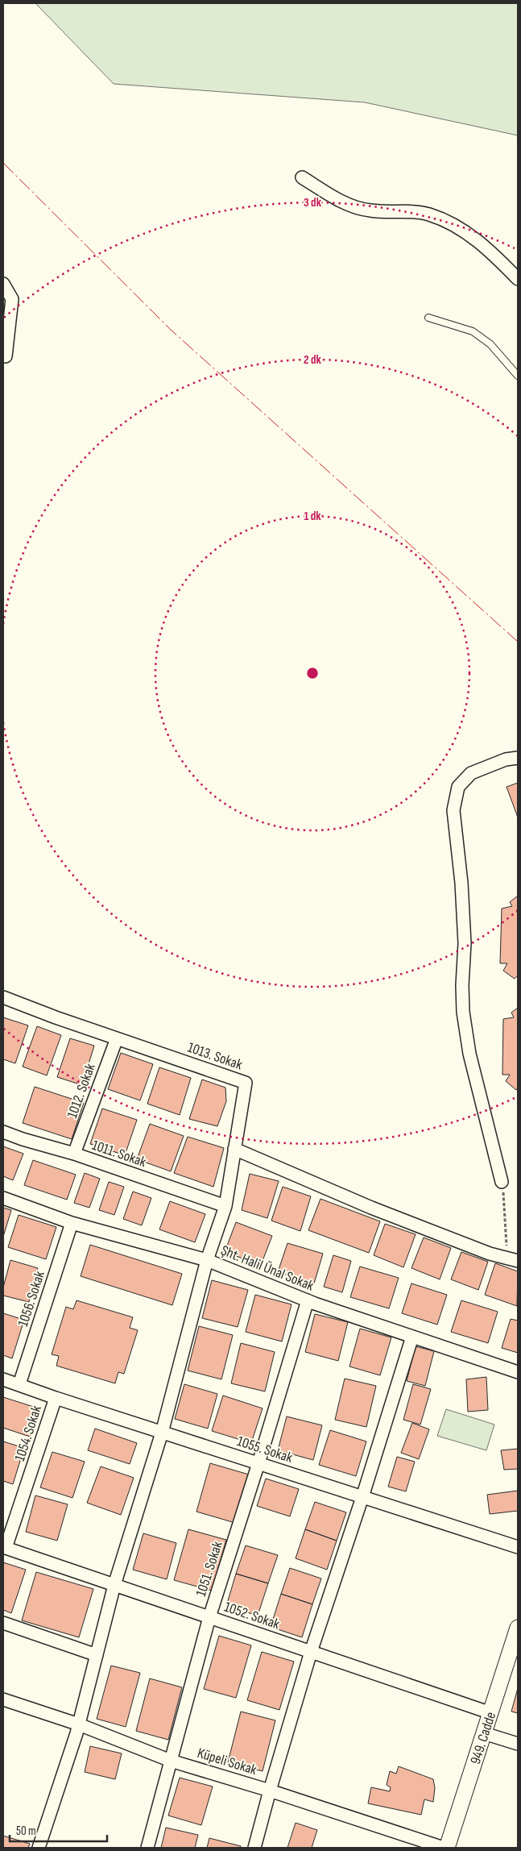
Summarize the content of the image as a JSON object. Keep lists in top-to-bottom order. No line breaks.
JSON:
{"streets":{"street":["1013. Sokak","1012. Sokak","1011. Sokak","Şht. Halil Ünal Sokak","1056. Sokak","1054. Sokak","1055. Sokak","1051. Sokak","1052. Sokak","949. Cadde","Küpeli Sokak"]},"crossings":[["1013. Sokak","1012. Sokak"],["1013. Sokak","1011. Sokak"],["1013. Sokak","Şht. Halil Ünal Sokak"],["1013. Sokak","1055. Sokak"],["1013. Sokak","1052. Sokak"],["1013. Sokak","Küpeli Sokak"],["1012. Sokak","1011. Sokak"],["Şht. Halil Ünal Sokak","1056. Sokak"],["Şht. Halil Ünal Sokak","1051. Sokak"],["1056. Sokak","1055. Sokak"],["1054. Sokak","1055. Sokak"],["1054. Sokak","1052. Sokak"],["1055. Sokak","1051. Sokak"],["1051. Sokak","1052. Sokak"],["1051. Sokak","Küpeli Sokak"],["1052. Sokak","949. Cadde"]],"scale_bar":"50 m","rings":["3 dk","2 dk","1 dk"]}
